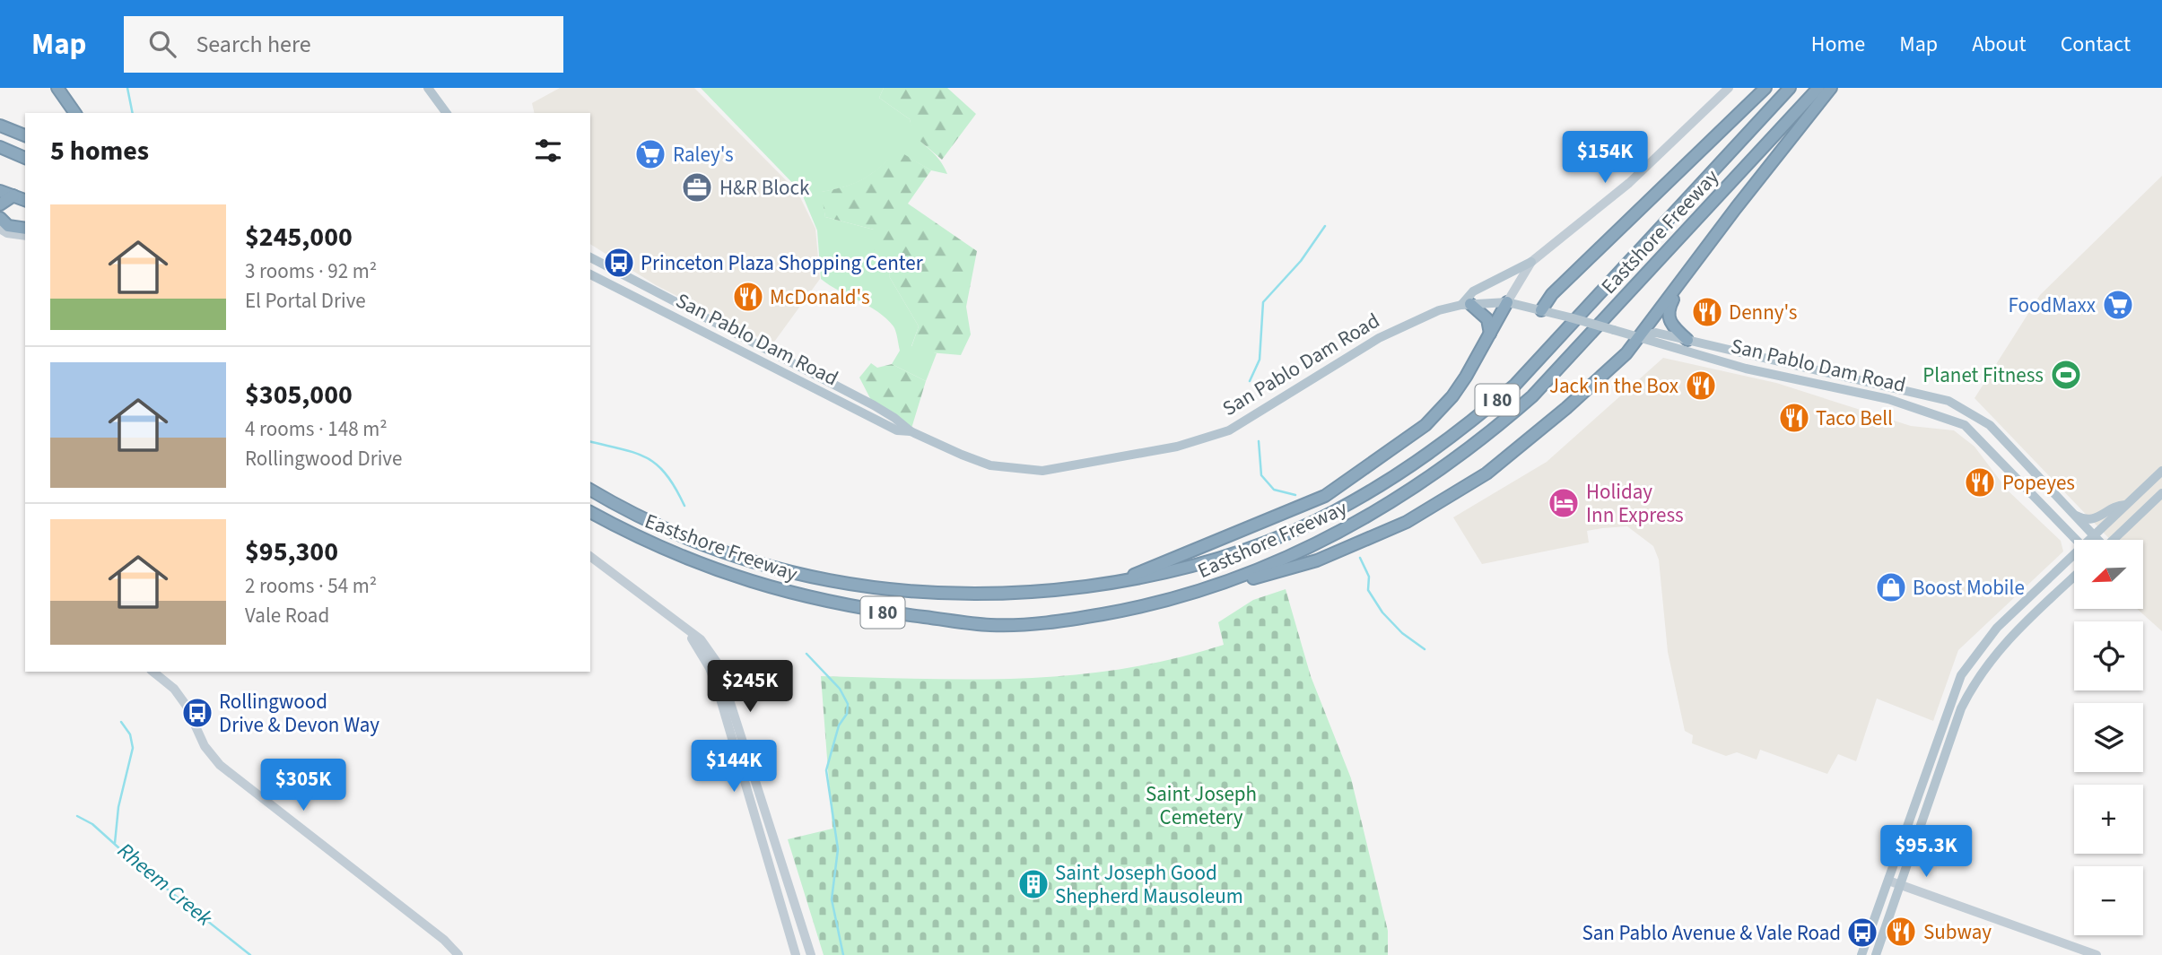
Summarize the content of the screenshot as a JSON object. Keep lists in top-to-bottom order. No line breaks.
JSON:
{"streets":{"highway":["Eastshore Freeway","I 80"],"main road":["San Pablo Dam Road"]},"water":["Rheem Creek"],"parks":["Saint Joseph Cemetery"],"places":{"supermarket":["Raley's","FoodMaxx"],"office":["H&R Block"],"bus stop":["Princeton Plaza Shopping Center","Rollingwood Drive & Devon Way","San Pablo Avenue & Vale Road"],"restaurant":["McDonald's","Denny's","Jack in the Box","Taco Bell","Popeyes","Subway"],"sports":["Planet Fitness"],"hotel":["Holiday Inn Express"],"shop":["Boost Mobile"],"building":["Saint Joseph Good Shepherd Mausoleum"]},"north":"bottom left","page":{"header":"Map","search":"Search here","nav":["Home","Map","About","Contact"],"heading":"5 homes","price":["$154K","$245K","$144K","$305K","$95.3K"],"list":[{"name":"$245,000","note":"3 rooms · 92 m² · El Portal Drive"},{"name":"$305,000","note":"4 rooms · 148 m² · Rollingwood Drive"},{"name":"$95,300","note":"2 rooms · 54 m² · Vale Road"}],"map_buttons":["+","−"]}}
